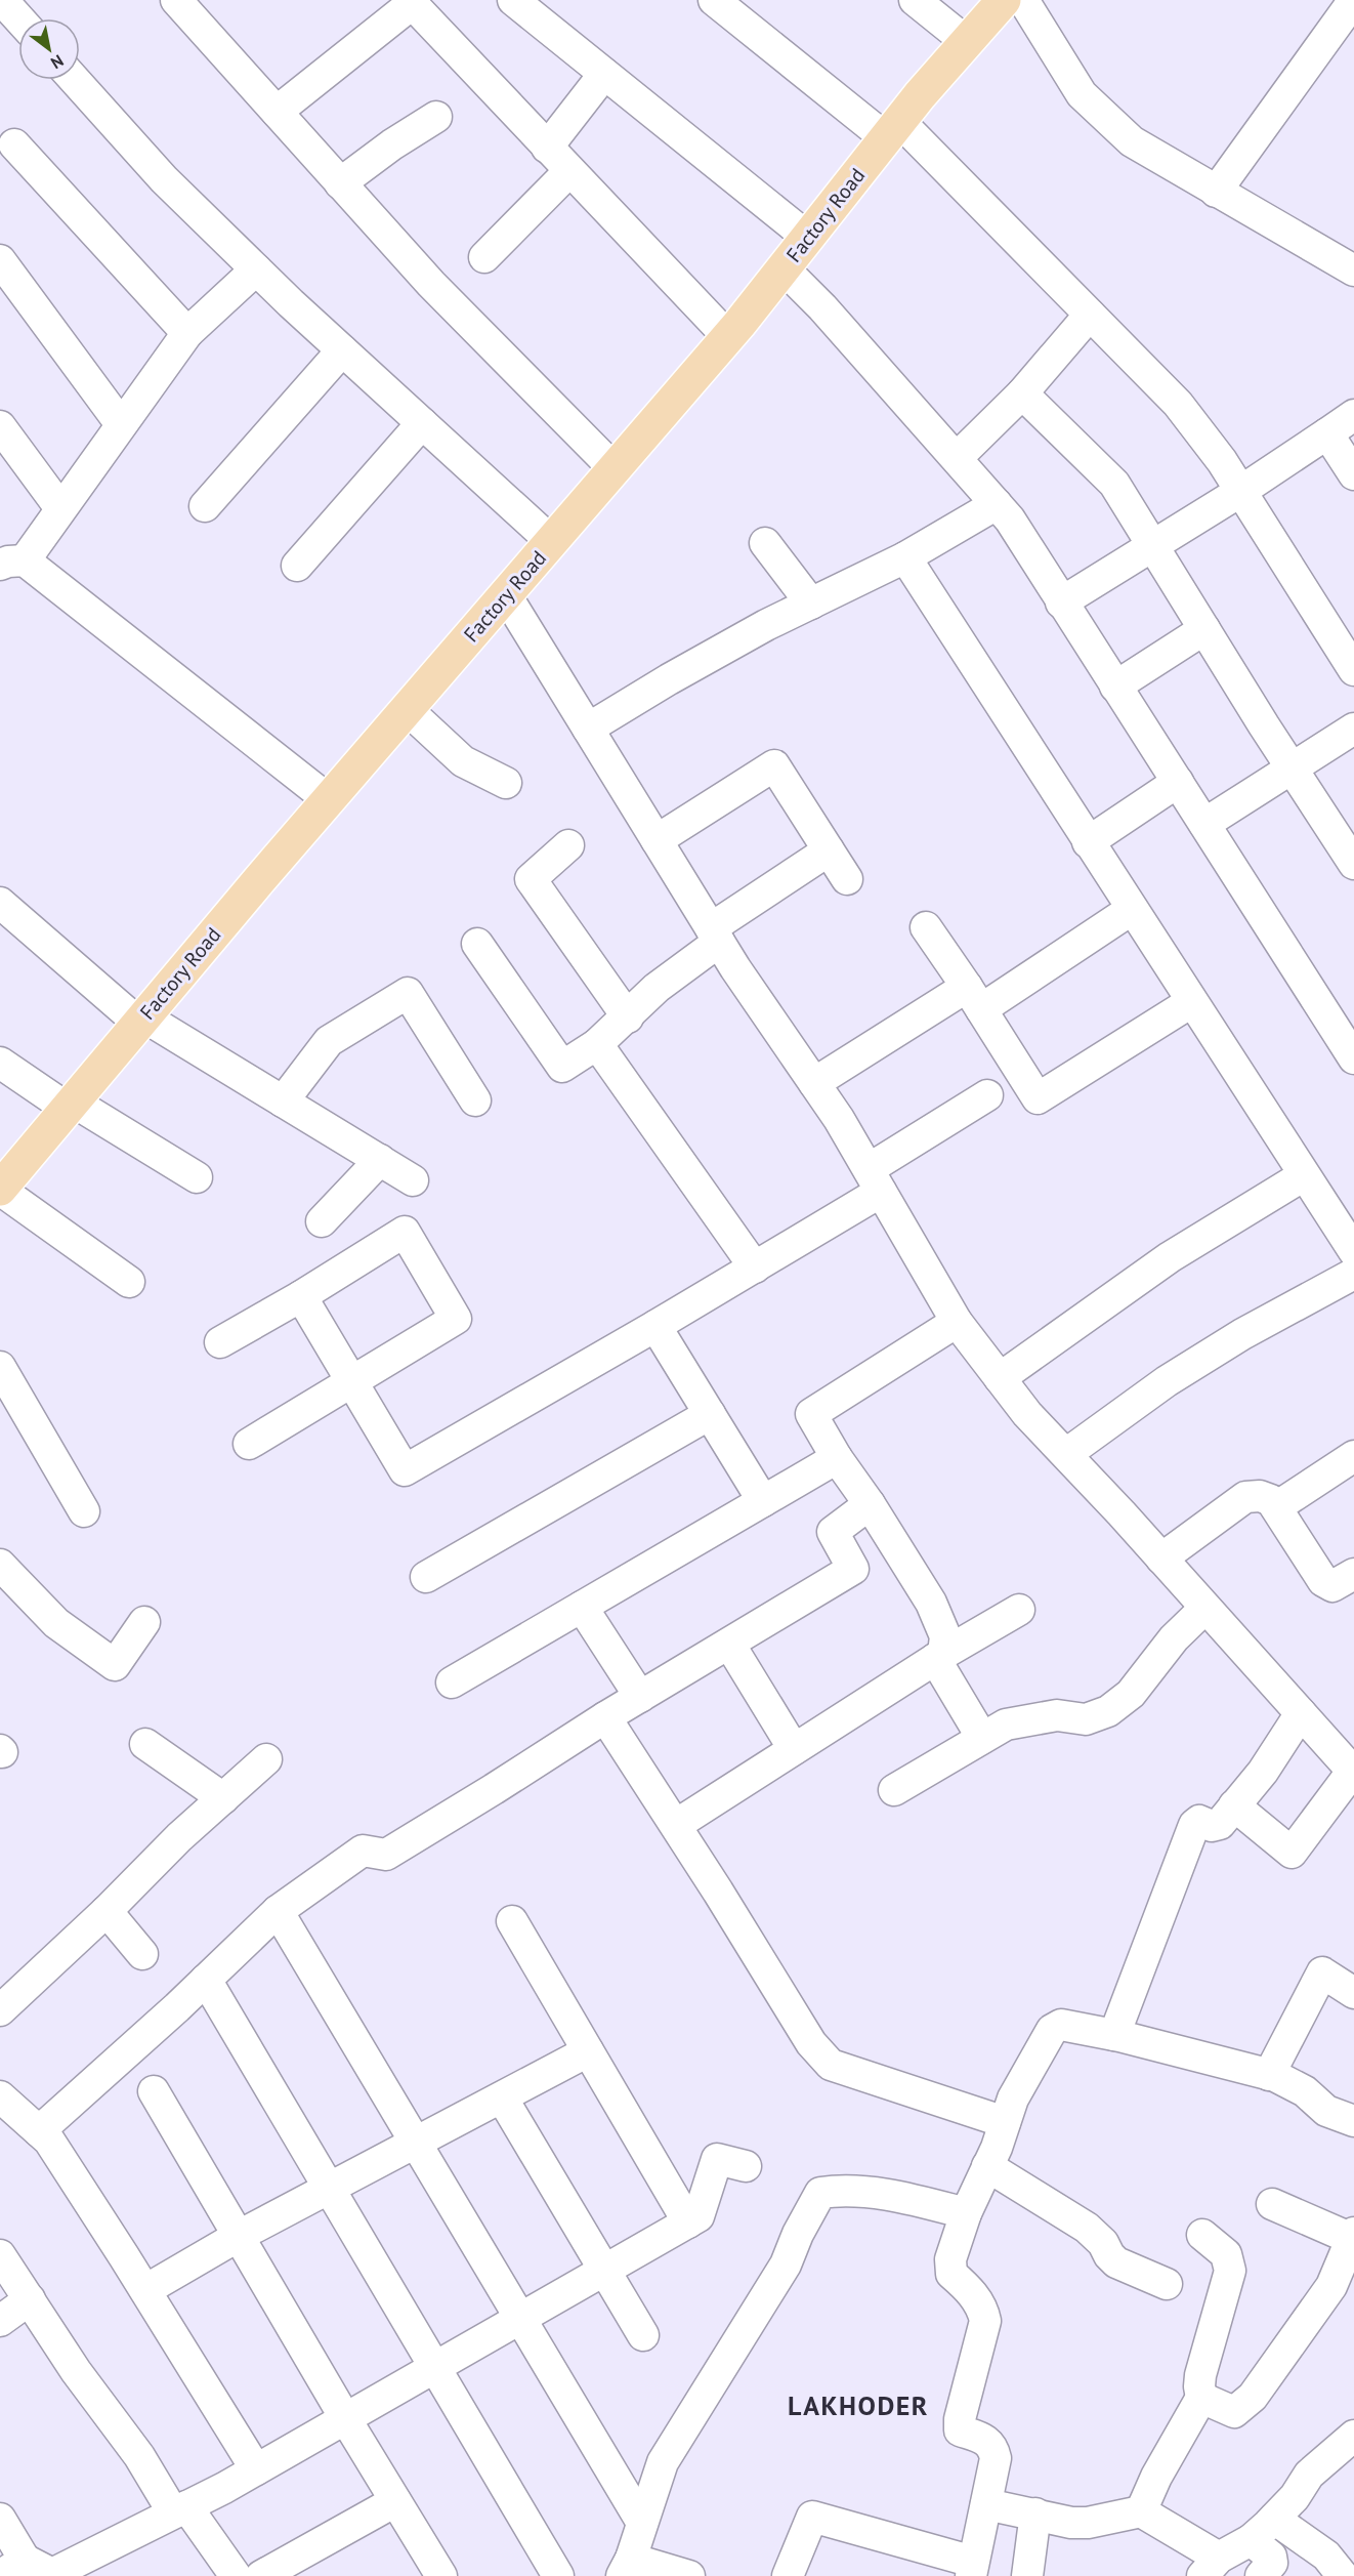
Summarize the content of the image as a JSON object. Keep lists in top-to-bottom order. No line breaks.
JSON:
{"streets":{"main road":["Factory Road"]},"districts":["LAKHODER"],"north":"bottom right"}
